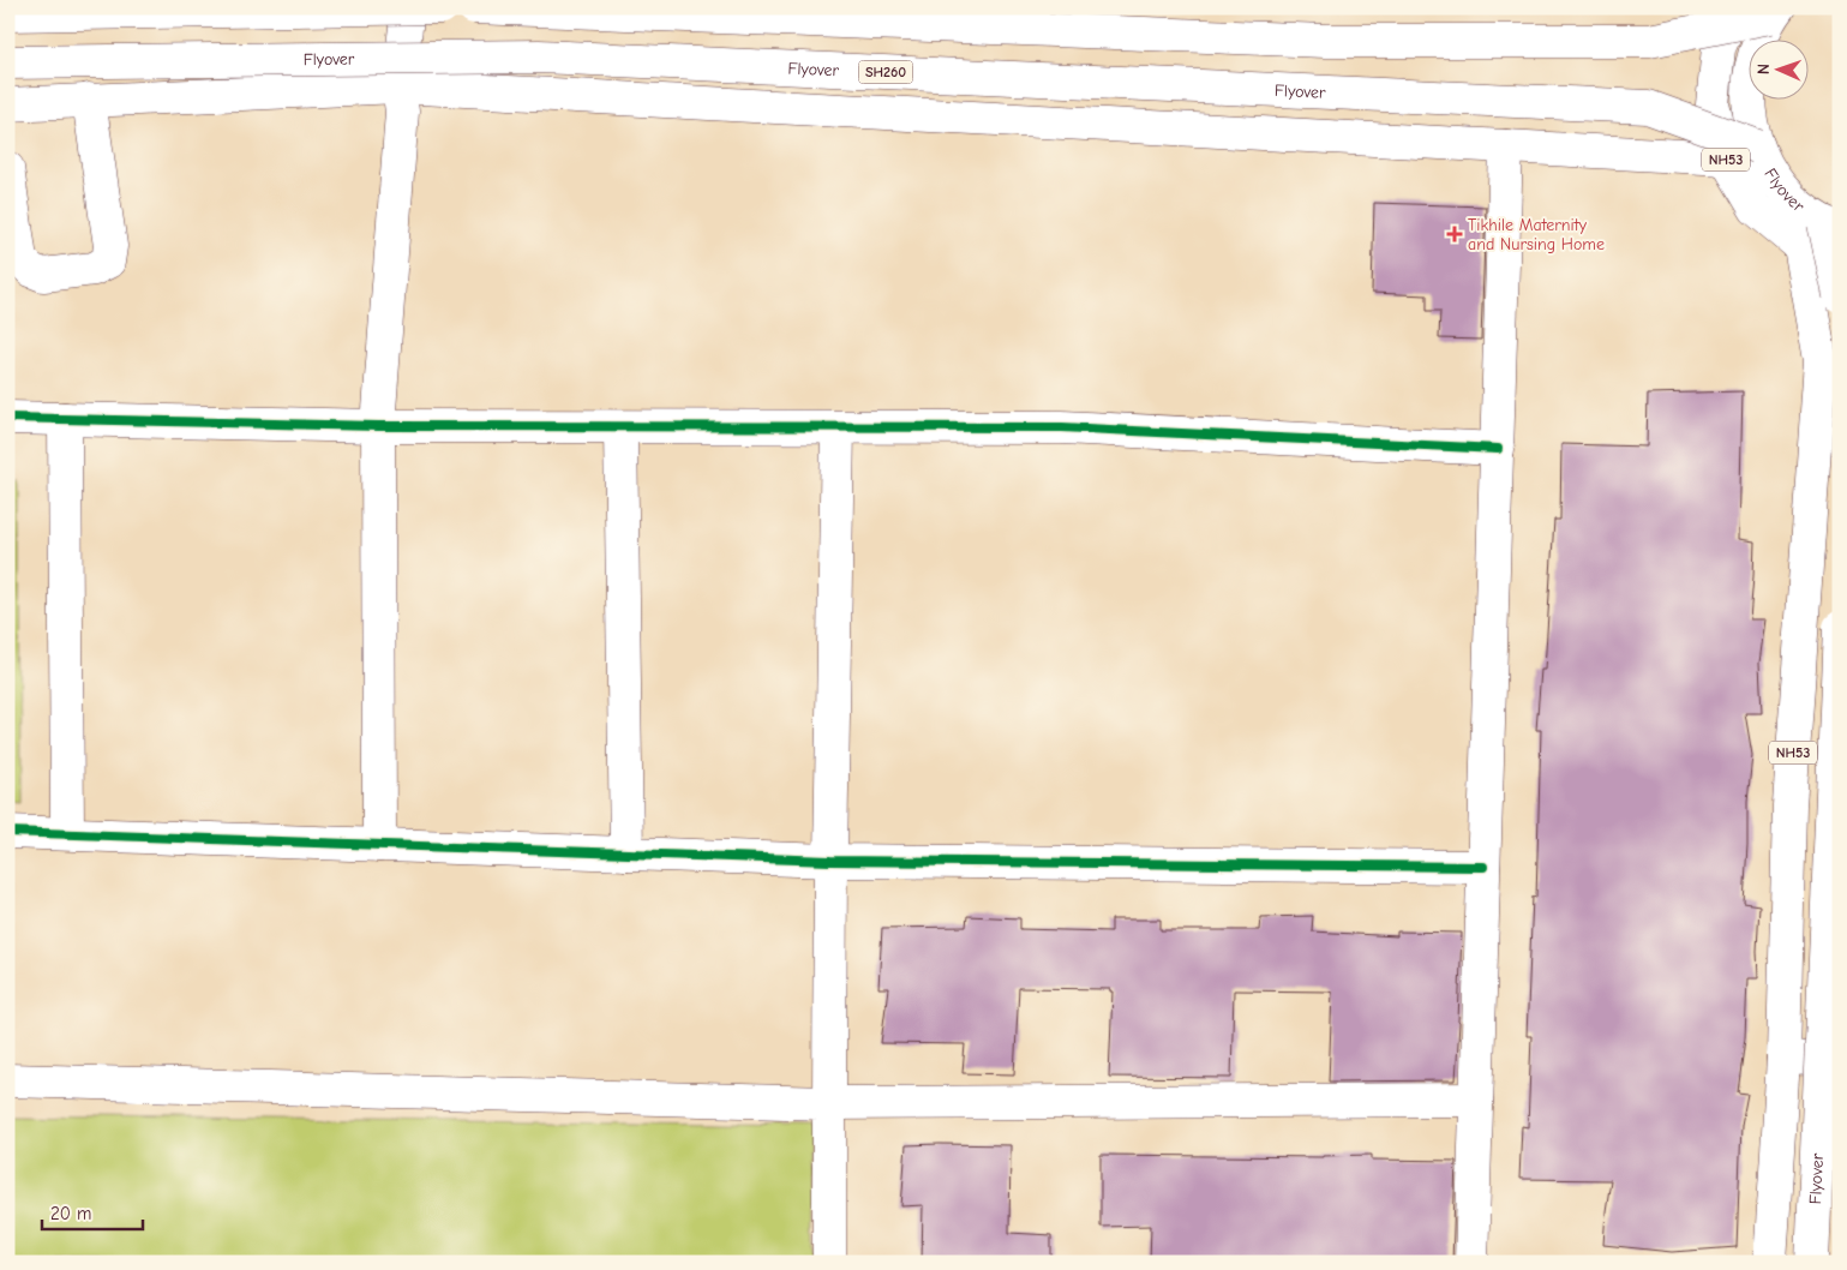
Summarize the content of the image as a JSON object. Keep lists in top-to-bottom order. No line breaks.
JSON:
{"streets":{"main road":["Flyover","SH260","NH53"]},"places":{"health":["Tikhile Maternity and Nursing Home"]},"scale_bar":"20 m","north":"left"}
